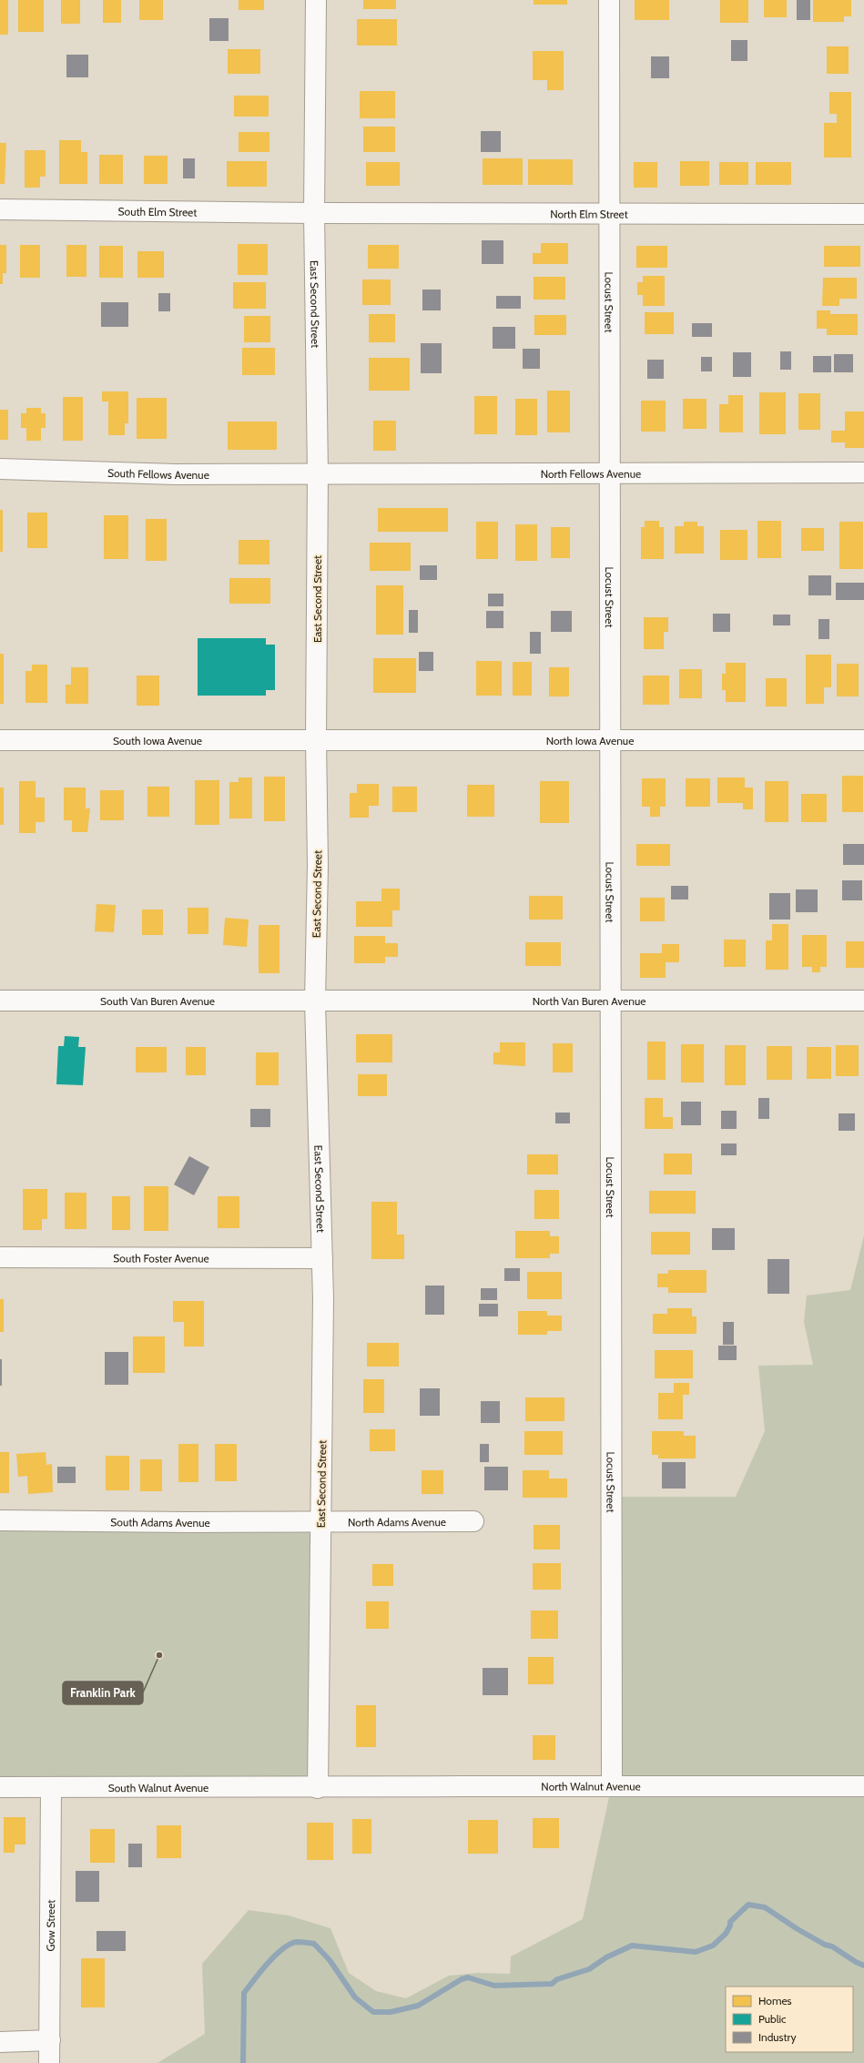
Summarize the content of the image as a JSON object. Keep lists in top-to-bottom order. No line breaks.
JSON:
{"streets":{"street":["South Elm Street","North Elm Street","Locust Street","East Second Street","South Fellows Avenue","North Fellows Avenue","South Iowa Avenue","North Iowa Avenue","South Van Buren Avenue","North Van Buren Avenue","South Foster Avenue","North Adams Avenue","South Adams Avenue","North Walnut Avenue","South Walnut Avenue","Gow Street"]},"crossings":[["South Elm Street","North Elm Street"],["South Elm Street","East Second Street"],["North Elm Street","Locust Street"],["North Elm Street","East Second Street"],["Locust Street","North Fellows Avenue"],["Locust Street","North Iowa Avenue"],["Locust Street","North Van Buren Avenue"],["Locust Street","North Walnut Avenue"],["East Second Street","South Fellows Avenue"],["East Second Street","North Fellows Avenue"],["East Second Street","South Iowa Avenue"],["East Second Street","North Iowa Avenue"],["East Second Street","South Van Buren Avenue"],["East Second Street","North Van Buren Avenue"],["East Second Street","South Foster Avenue"],["East Second Street","North Adams Avenue"],["East Second Street","South Adams Avenue"],["East Second Street","North Walnut Avenue"],["East Second Street","South Walnut Avenue"],["South Fellows Avenue","North Fellows Avenue"],["South Iowa Avenue","North Iowa Avenue"],["South Van Buren Avenue","North Van Buren Avenue"],["North Adams Avenue","South Adams Avenue"],["North Walnut Avenue","South Walnut Avenue"],["South Walnut Avenue","Gow Street"]],"places":["Franklin Park"],"legend":["Homes","Public","Industry"]}
